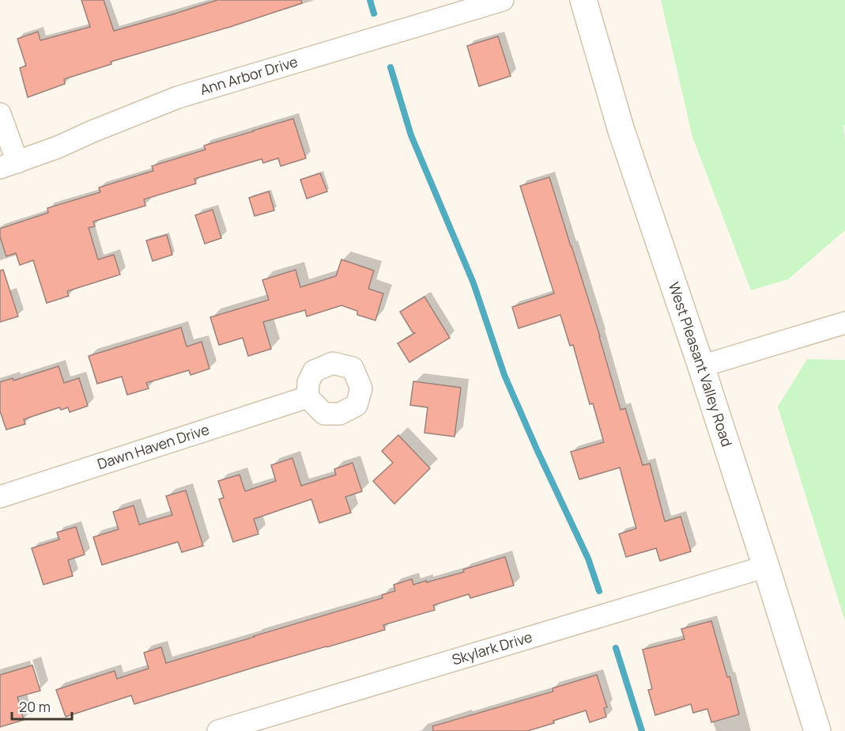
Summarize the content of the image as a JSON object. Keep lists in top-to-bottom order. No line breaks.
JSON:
{"streets":{"main road":["West Pleasant Valley Road"],"street":["Ann Arbor Drive","Dawn Haven Drive","Skylark Drive"]},"crossings":[["West Pleasant Valley Road","Skylark Drive"]],"scale_bar":"20 m"}
